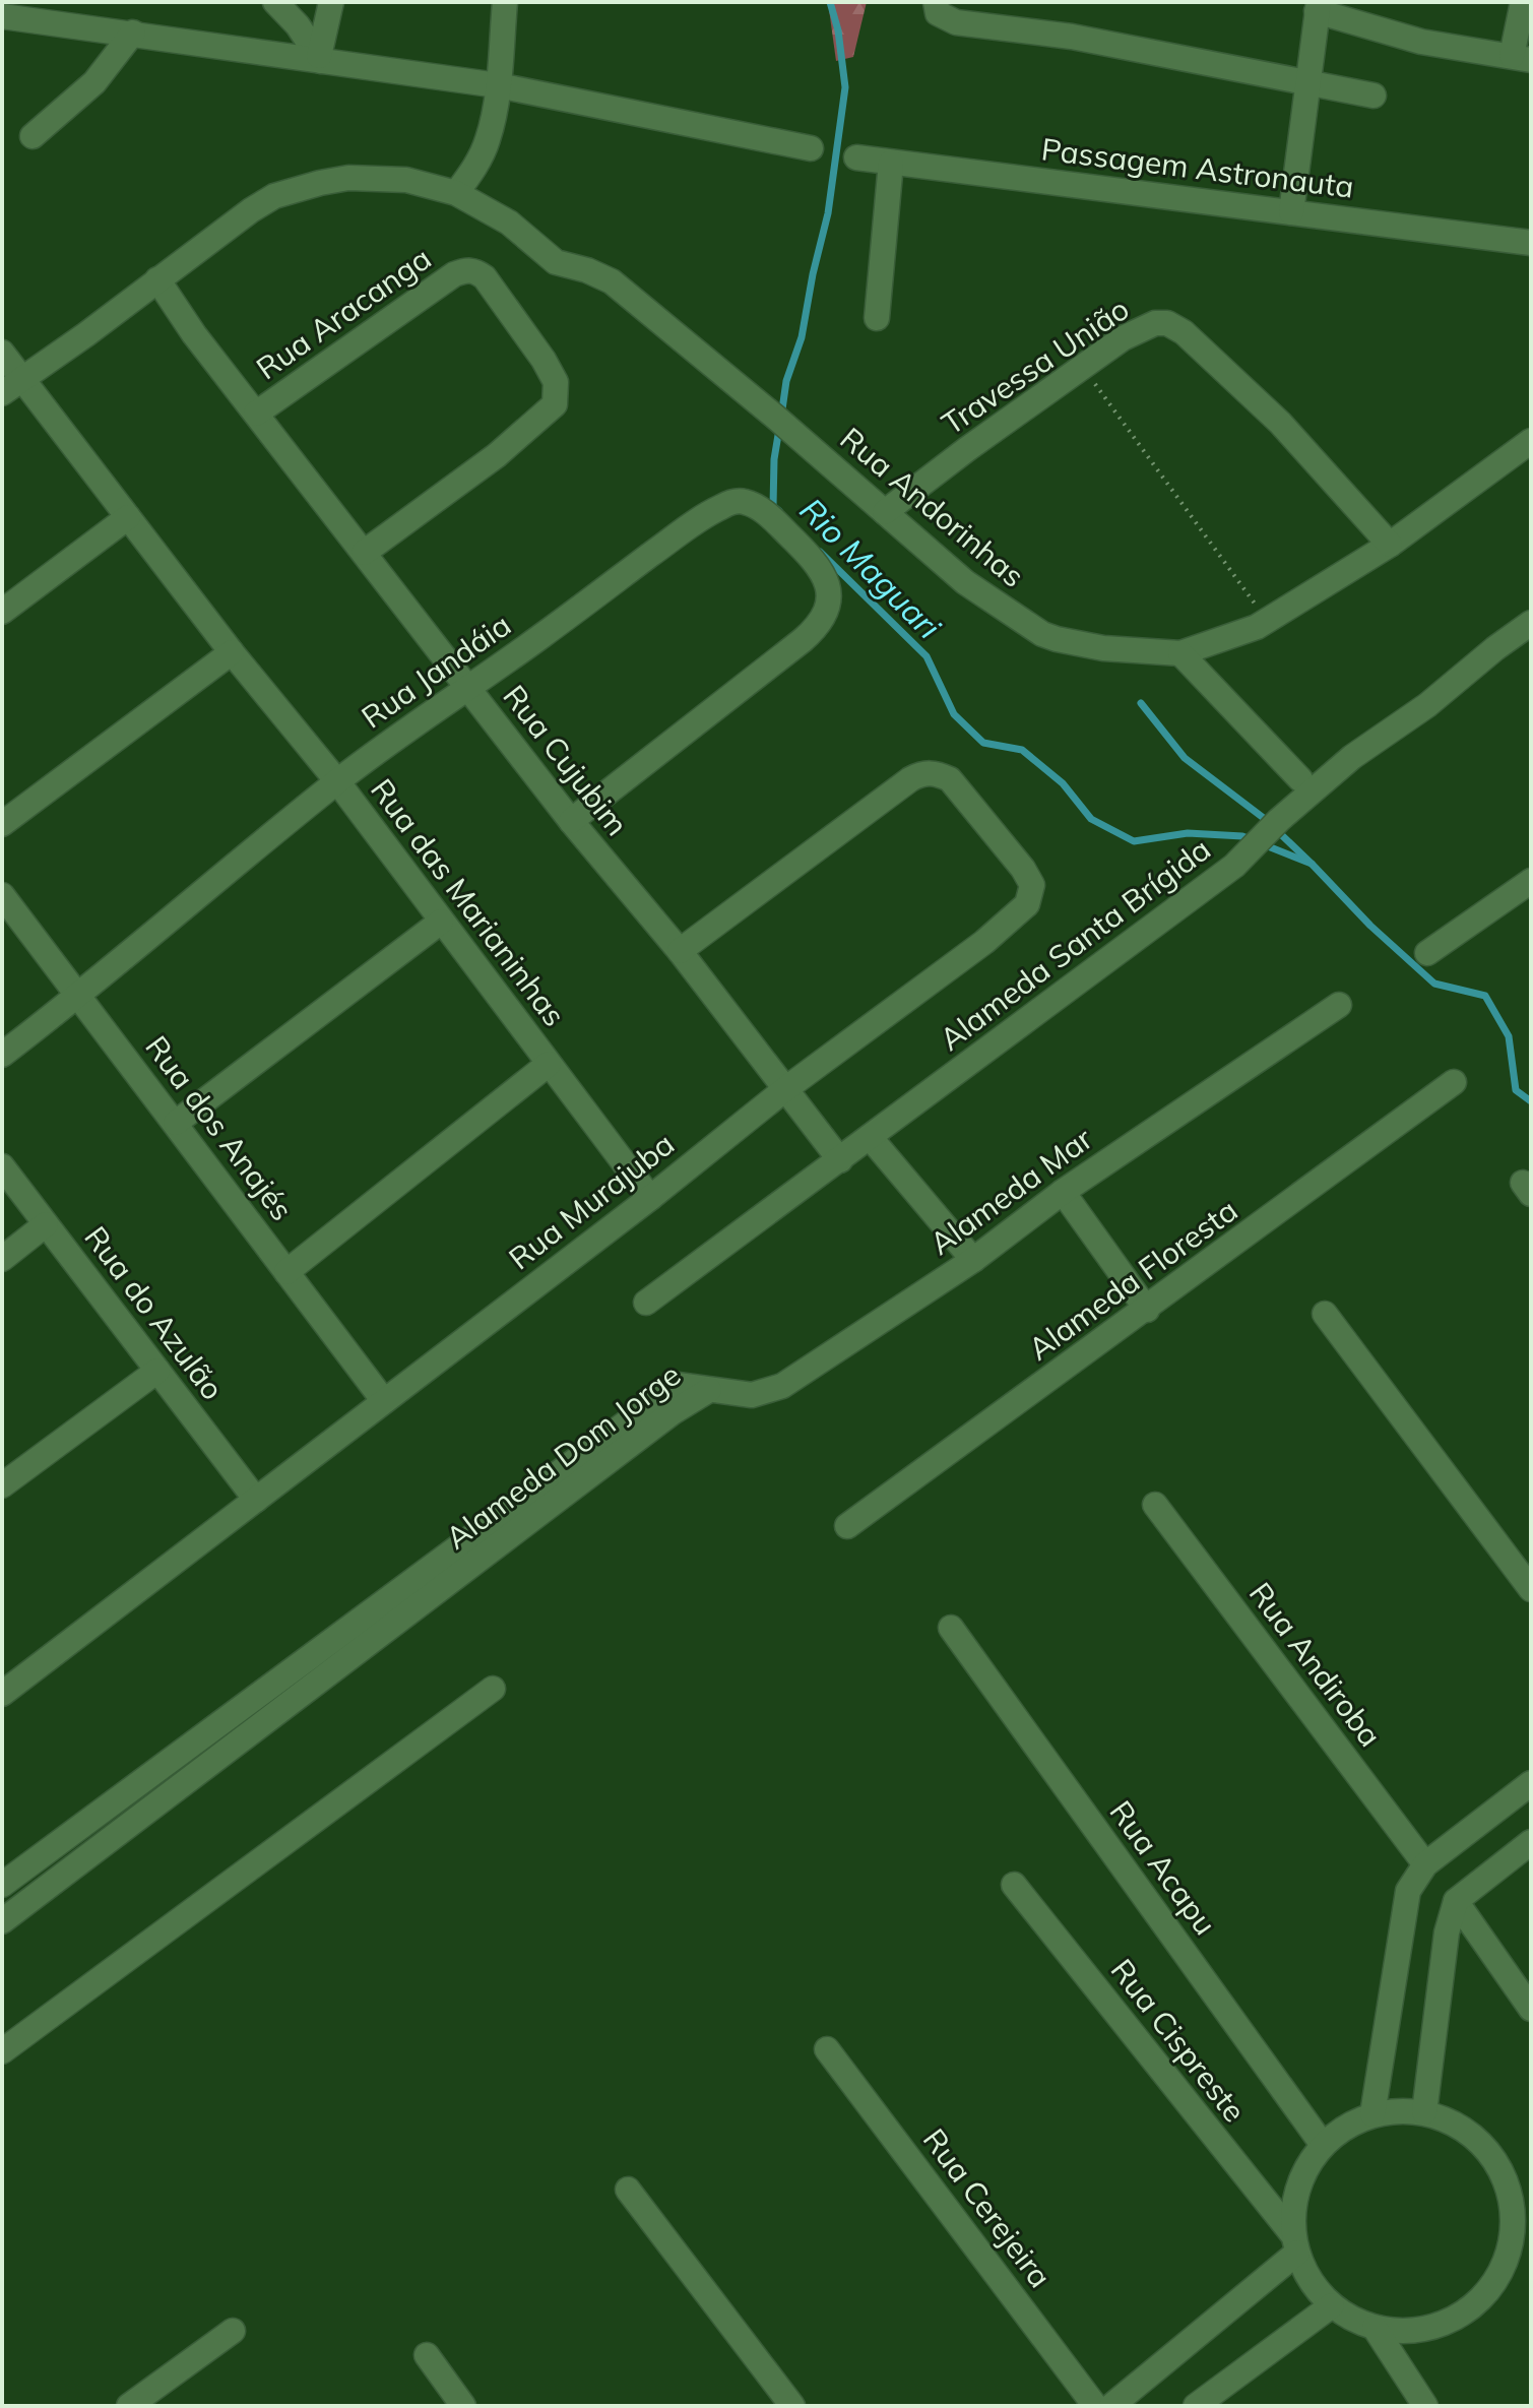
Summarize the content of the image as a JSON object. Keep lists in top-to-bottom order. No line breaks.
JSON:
{"streets":{"street":["Passagem Astronauta","Rua Aracanga","Travessa União","Rua Andorinhas","Rua Jandáia","Rua Cujubim","Rua das Marianinhas","Alameda Santa Brígida","Rua dos Anajés","Alameda Mar","Rua Murajuba","Alameda Floresta","Rua do Azulão","Alameda Dom Jorge","Rua Andiroba","Rua Acapu","Rua Cispreste","Rua Cerejeira"]},"crossings":[["Rua Aracanga","Rua Cujubim"],["Travessa União","Rua Andorinhas"],["Rua Andorinhas","Rua Cujubim"],["Rua Andorinhas","Rua das Marianinhas"],["Rua Jandáia","Rua Cujubim"],["Rua Jandáia","Rua das Marianinhas"],["Rua Jandáia","Rua dos Anajés"],["Rua Cujubim","Alameda Santa Brígida"],["Rua Cujubim","Rua Murajuba"],["Rua das Marianinhas","Rua Murajuba"],["Rua dos Anajés","Rua Murajuba"],["Alameda Mar","Alameda Dom Jorge"],["Rua Murajuba","Rua do Azulão"],["Rua Acapu","Rua Cispreste"]],"water":["Rio Maguari"]}
